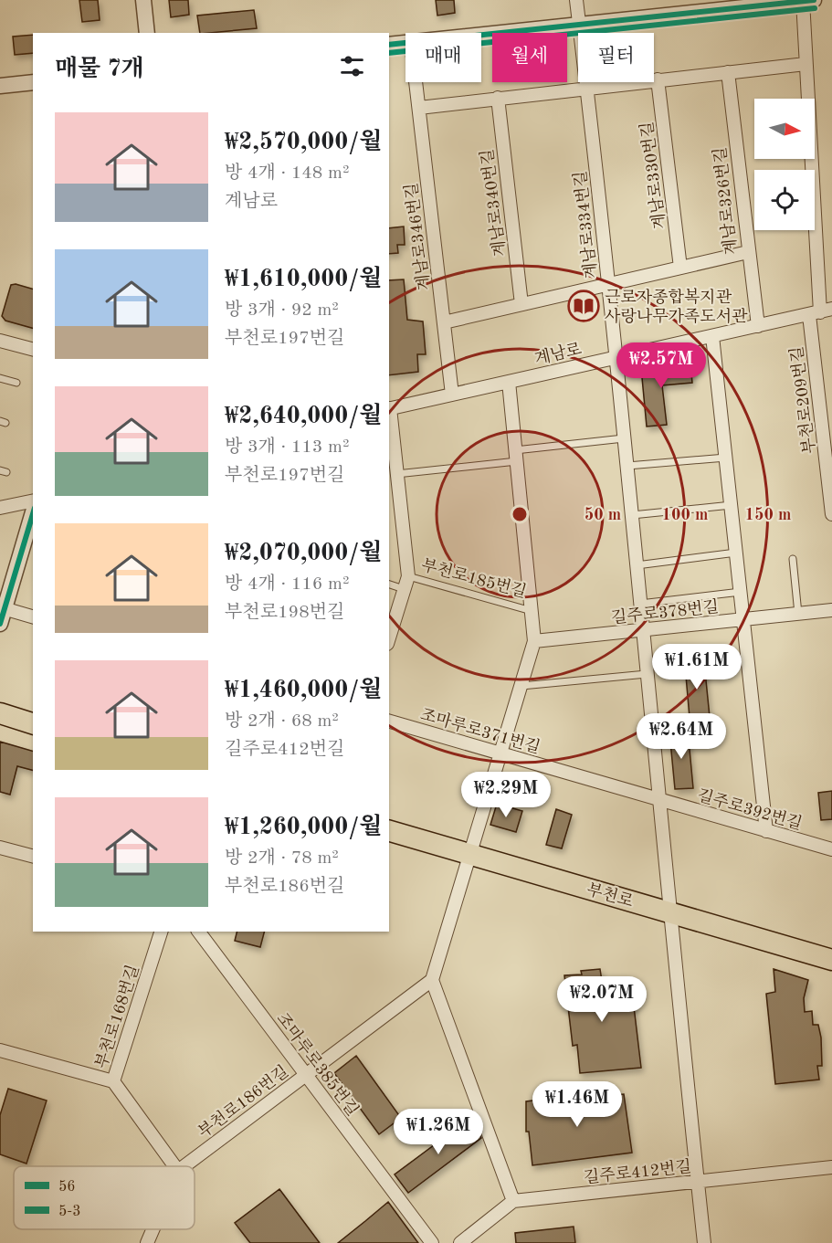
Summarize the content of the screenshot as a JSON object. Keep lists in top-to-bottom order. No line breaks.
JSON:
{"streets":{"main road":["부천로"],"street":["계남로330번길","계남로326번길","계남로340번길","계남로334번길","계남로346번길","계남로","부천로209번길","부천로185번길","길주로378번길","조마루로371번길","길주로392번길","부천로168번길","조마루로385번길","부천로186번길","길주로412번길"]},"crossings":[["계남로326번길","계남로"],["계남로334번길","계남로"],["계남로334번길","길주로378번길"],["계남로334번길","조마루로371번길"],["계남로334번길","길주로392번길"],["계남로334번길","부천로"],["계남로334번길","길주로412번길"],["계남로346번길","계남로"],["계남로","부천로209번길"],["계남로","부천로185번길"],["부천로185번길","길주로378번길"],["부천로185번길","조마루로371번길"],["부천로185번길","부천로"],["조마루로371번길","길주로392번길"],["조마루로385번길","부천로186번길"]],"places":{"library":["근로자종합복지관 사랑나무가족도서관"]},"lines":["transit line 56","transit line 5-3"],"legend":["56","5-3"],"north":"right","page":{"chip":["매매","월세","필터"],"heading":"매물 7개","list":[{"name":"₩2,570,000/월","note":"방 4개 · 148 m² · 계남로"},{"name":"₩1,610,000/월","note":"방 3개 · 92 m² · 부천로197번길"},{"name":"₩2,640,000/월","note":"방 3개 · 113 m² · 부천로197번길"},{"name":"₩2,070,000/월","note":"방 4개 · 116 m² · 부천로198번길"},{"name":"₩1,460,000/월","note":"방 2개 · 68 m² · 길주로412번길"},{"name":"₩1,260,000/월","note":"방 2개 · 78 m² · 부천로186번길"}],"price":["₩2.57M","₩1.61M","₩2.64M","₩2.29M","₩2.07M","₩1.46M","₩1.26M"]},"rings":["50 m","100 m","150 m"]}
